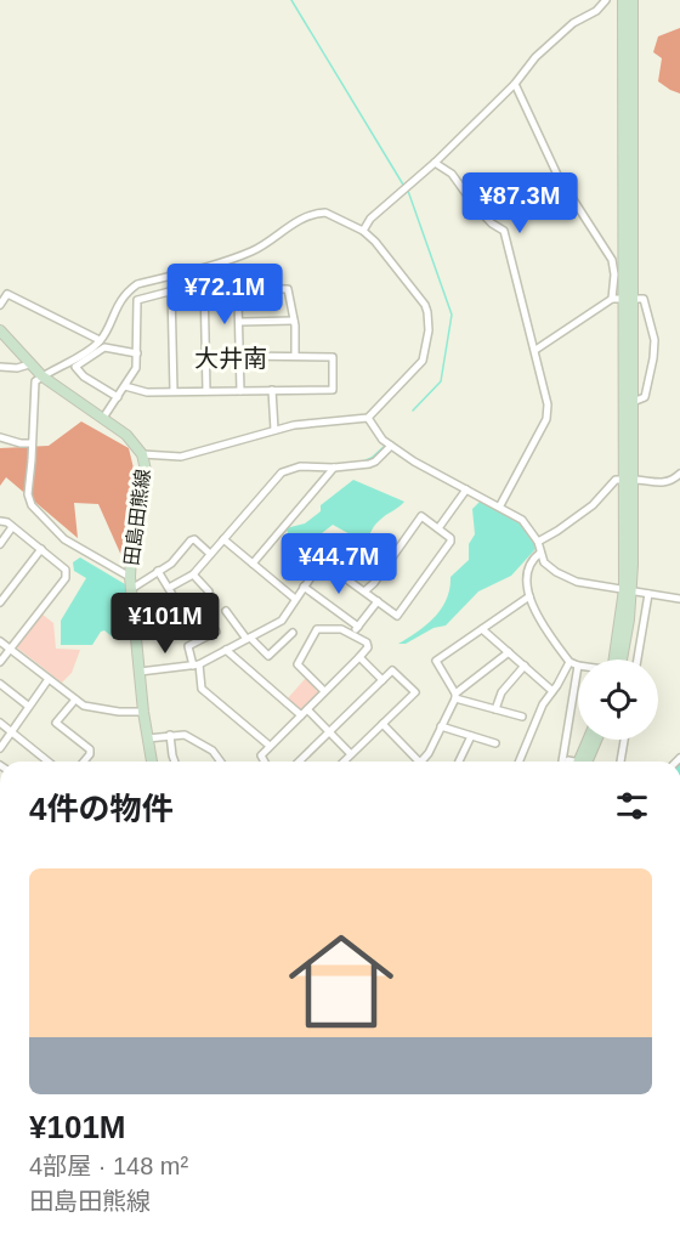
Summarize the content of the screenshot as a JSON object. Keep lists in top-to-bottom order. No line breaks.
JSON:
{"streets":{"street":["田島田熊線"]},"districts":["大井南"],"page":{"price":["¥87.3M","¥72.1M","¥44.7M","¥101M"],"heading":"4件の物件","list":[{"name":"¥101M","note":"4部屋 · 148 m² · 田島田熊線"}]}}
